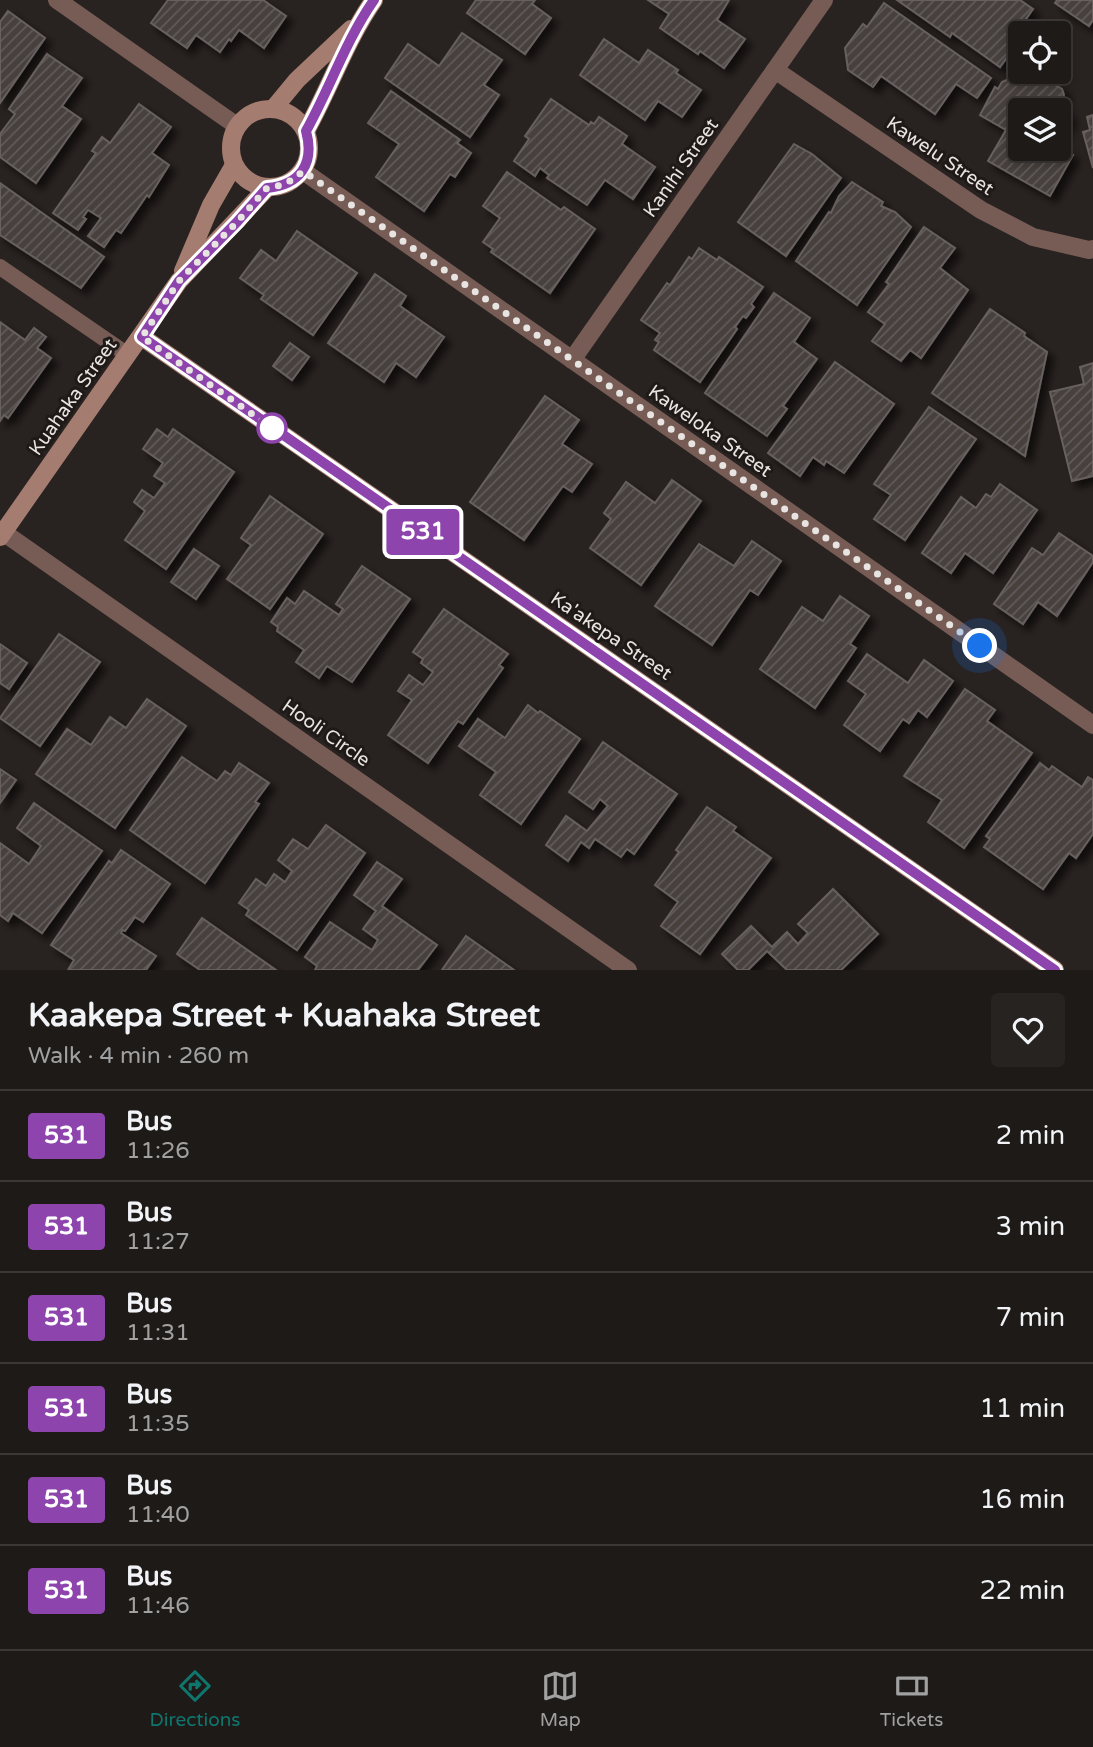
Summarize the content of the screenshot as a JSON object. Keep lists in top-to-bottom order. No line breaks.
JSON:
{"streets":{"street":["Kawelu Street","Kanihi Street","Kuahaka Street","Kaweloka Street","Ka'akepa Street","Hooli Circle"]},"crossings":[["Kawelu Street","Kanihi Street"],["Kanihi Street","Kaweloka Street"],["Kuahaka Street","Kaweloka Street"],["Kuahaka Street","Ka'akepa Street"],["Kuahaka Street","Hooli Circle"]],"lines":["bus line 531"],"page":{"on_map":"531","heading":["Kaakepa Street + Kuahaka Street","Walk · 4 min · 260 m"],"list":[{"mark":"531","name":"Bus","note":"11:26","value":"2 min"},{"mark":"531","name":"Bus","note":"11:27","value":"3 min"},{"mark":"531","name":"Bus","note":"11:31","value":"7 min"},{"mark":"531","name":"Bus","note":"11:35","value":"11 min"},{"mark":"531","name":"Bus","note":"11:40","value":"16 min"},{"mark":"531","name":"Bus","note":"11:46","value":"22 min"}],"tabs":["Directions","Map","Tickets"]}}
